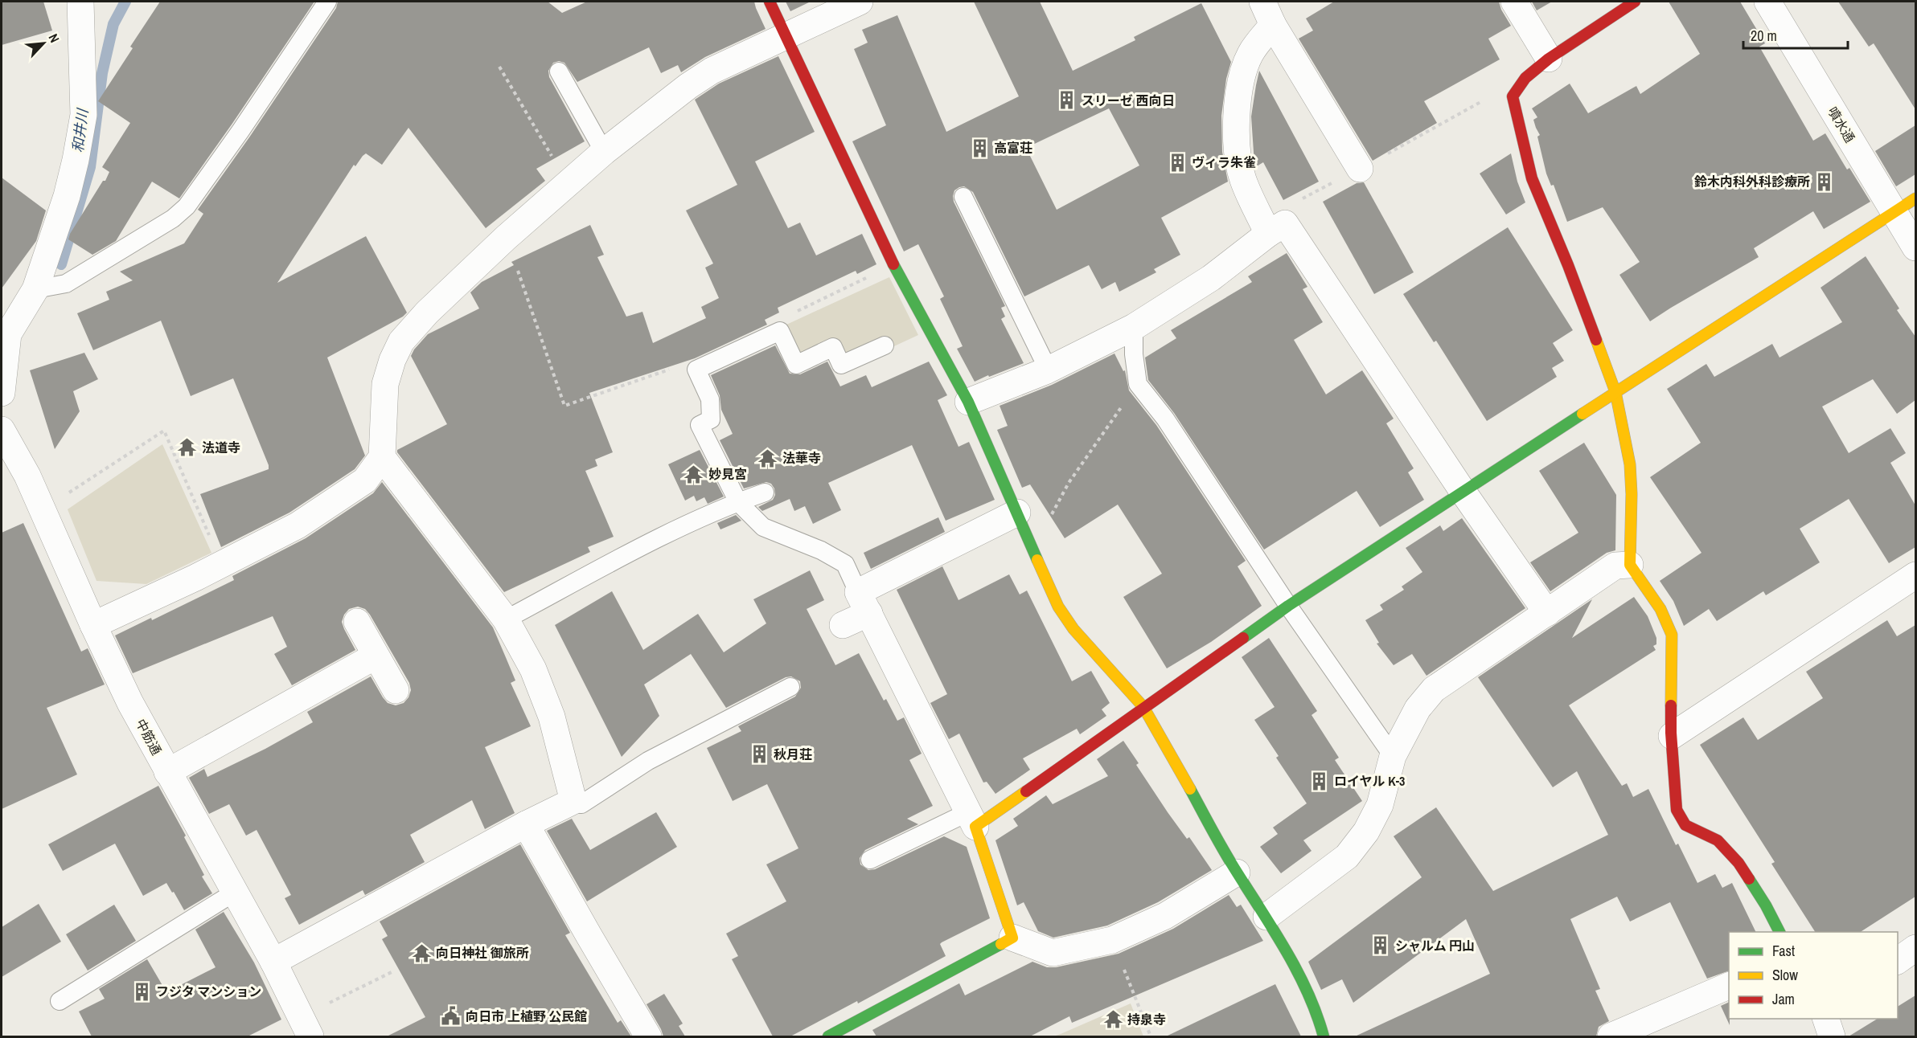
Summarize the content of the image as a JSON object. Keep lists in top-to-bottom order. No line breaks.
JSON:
{"streets":{"street":["噴水通","中筋通"]},"water":["和井川"],"places":{"building":["スリーゼ 西向日","高富荘","ヴィラ朱雀","鈴木内科外科診療所","秋月荘","ロイヤル K-3","シャルム 円山","フジタ マンション"],"temple":["法道寺","法華寺","妙見宮","向日神社 御旅所","持泉寺"],"public building":["向日市 上植野 公民館"]},"legend":["Fast","Slow","Jam"],"scale_bar":"20 m","north":"top right"}
